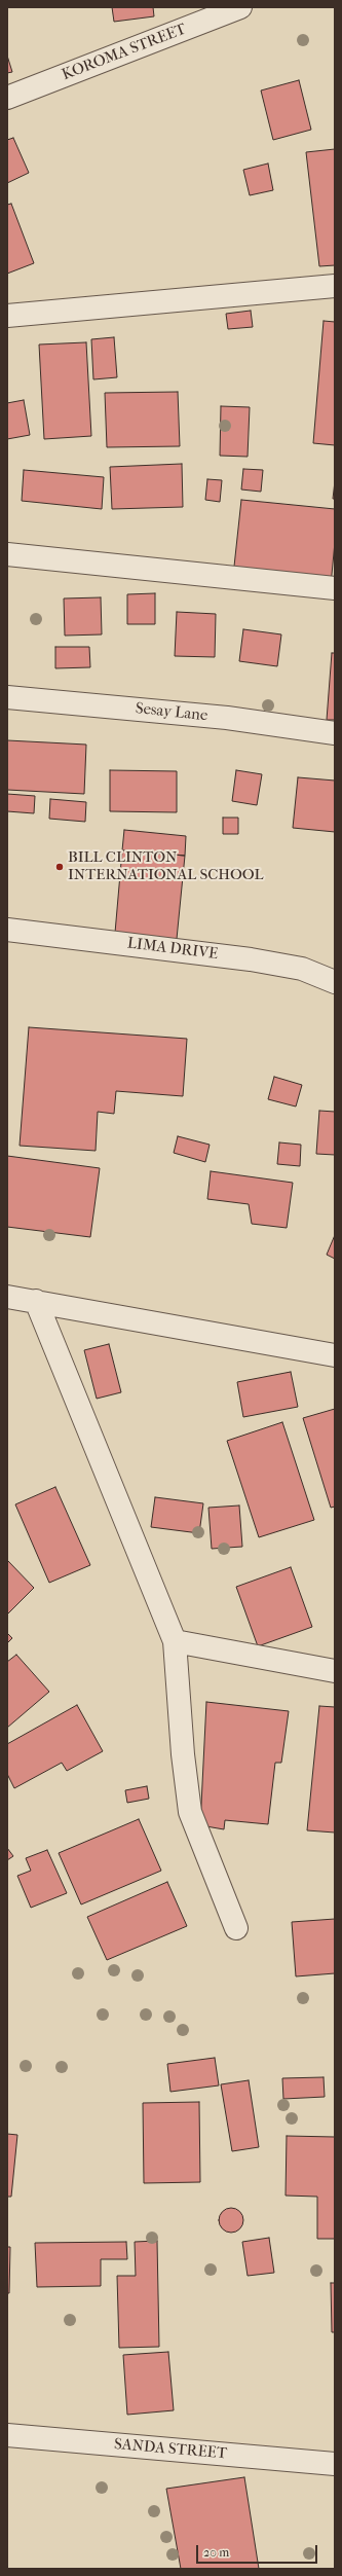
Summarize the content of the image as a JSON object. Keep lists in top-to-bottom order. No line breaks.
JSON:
{"streets":{"street":["KOROMA STREET","Sesay Lane","LIMA DRIVE","SANDA STREET"]},"places":["BILL CLINTON INTERNATIONAL SCHOOL"],"scale_bar":"20 m"}
